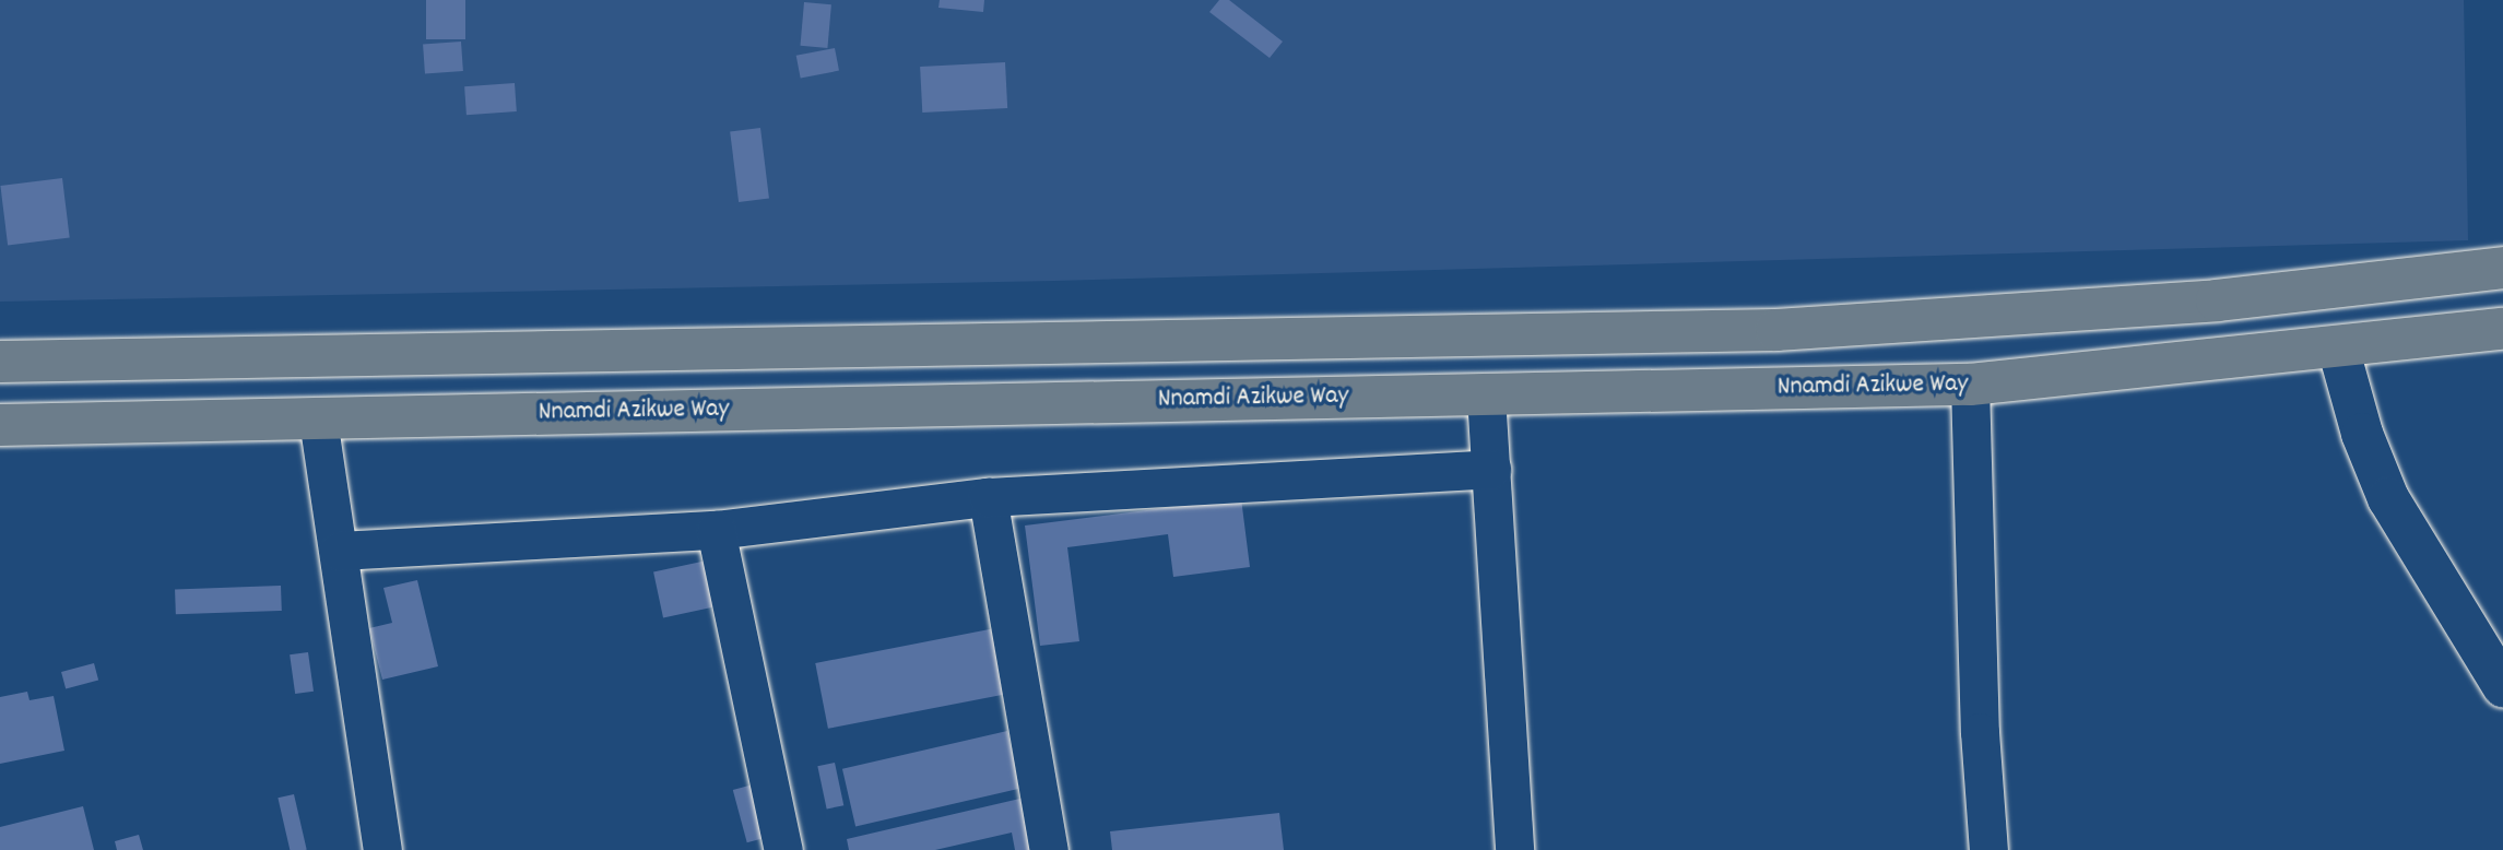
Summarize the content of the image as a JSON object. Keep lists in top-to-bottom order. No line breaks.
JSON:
{"streets":{"highway":["Nnamdi Azikwe Way"]}}
